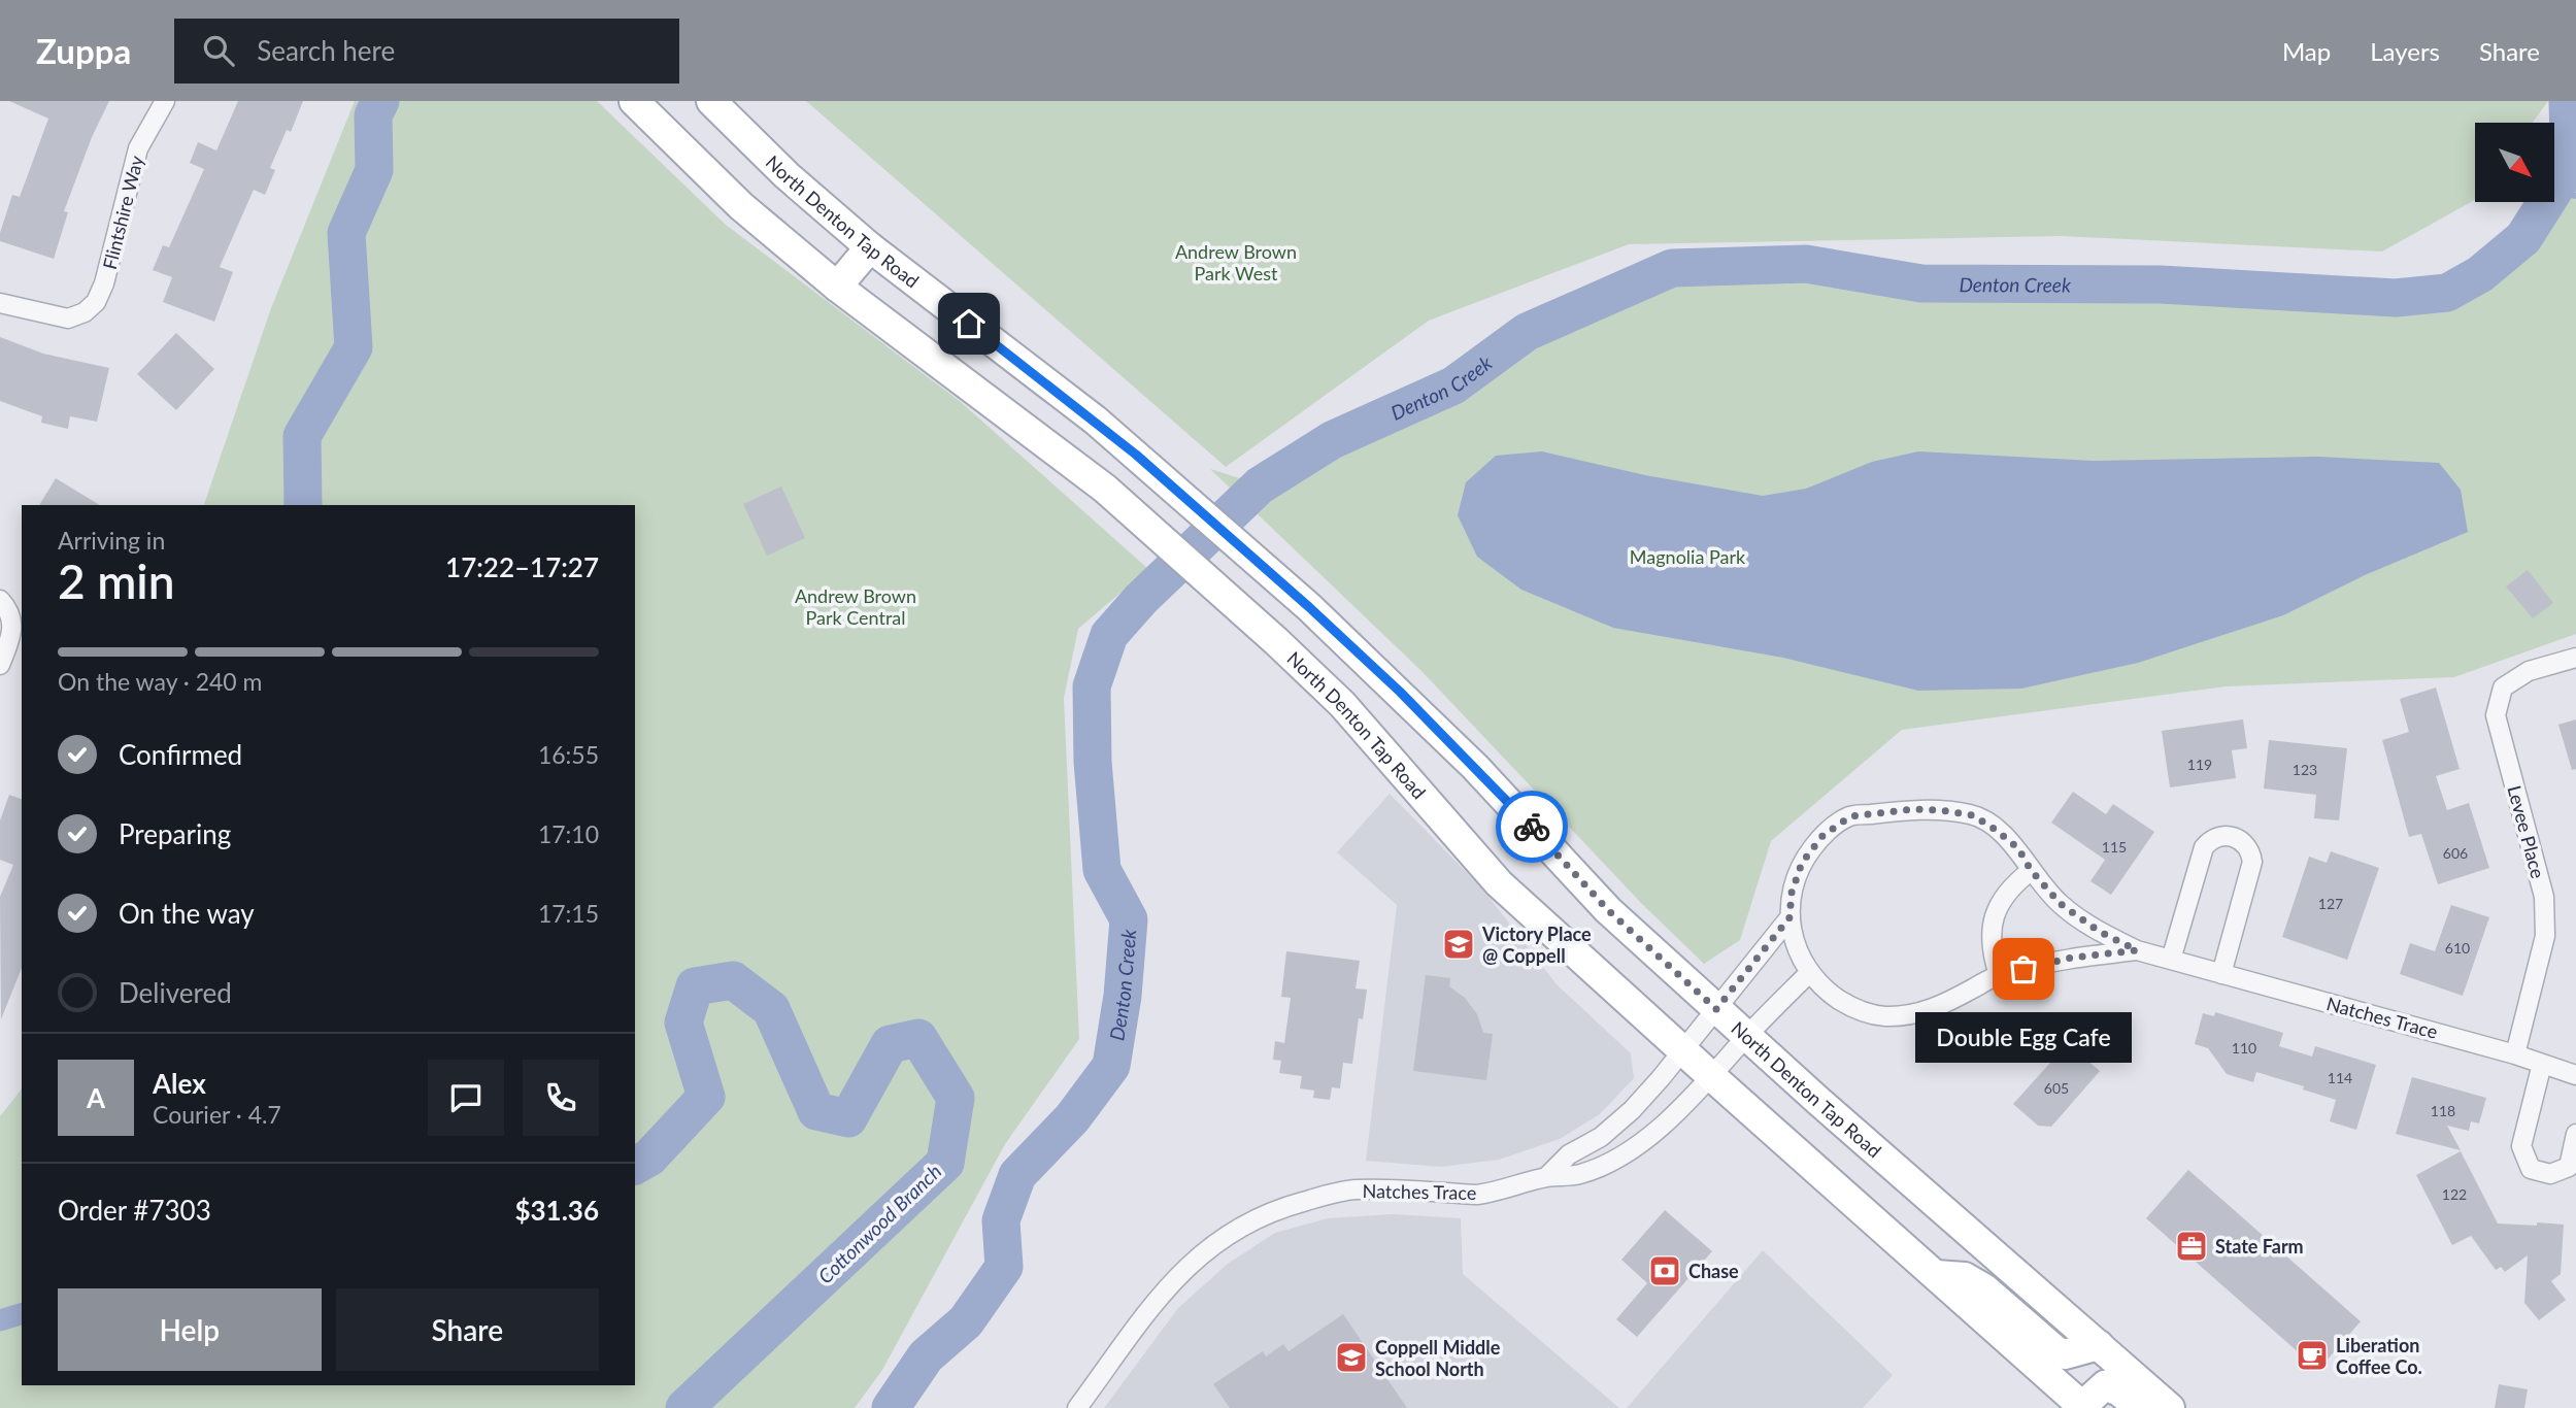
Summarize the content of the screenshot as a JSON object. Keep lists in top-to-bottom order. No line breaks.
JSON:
{"streets":{"main road":["North Denton Tap Road"],"street":["Flintshire Way","Levee Place","Natches Trace"]},"crossings":[["North Denton Tap Road","Natches Trace"],["Levee Place","Natches Trace"]],"water":["Denton Creek","Cottonwood Branch"],"parks":["Andrew Brown Park West","Magnolia Park","Andrew Brown Park Central"],"places":{"school or university":["Victory Place @ Coppell","Coppell Middle School North"],"other":["Double Egg Cafe"],"office":["State Farm"],"bank":["Chase"],"cafe":["Liberation Coffee Co."]},"house_numbers":["119","123","115","606","127","610","110","114","605","118","122"],"north":"bottom right","page":{"header":"Zuppa","search":"Search here","nav":["Map","Layers","Share"],"heading":["2 min","Arriving in","17:22–17:27"],"panel":["Alex","Courier · 4.7","Order #7303","$31.36"],"bar":"On the way · 240 m","list":[["Confirmed","16:55"],["Preparing","17:10"],["On the way","17:15"],"Delivered"],"bubble":"Double Egg Cafe","round":"A","buttons":["Help","Share"]}}
